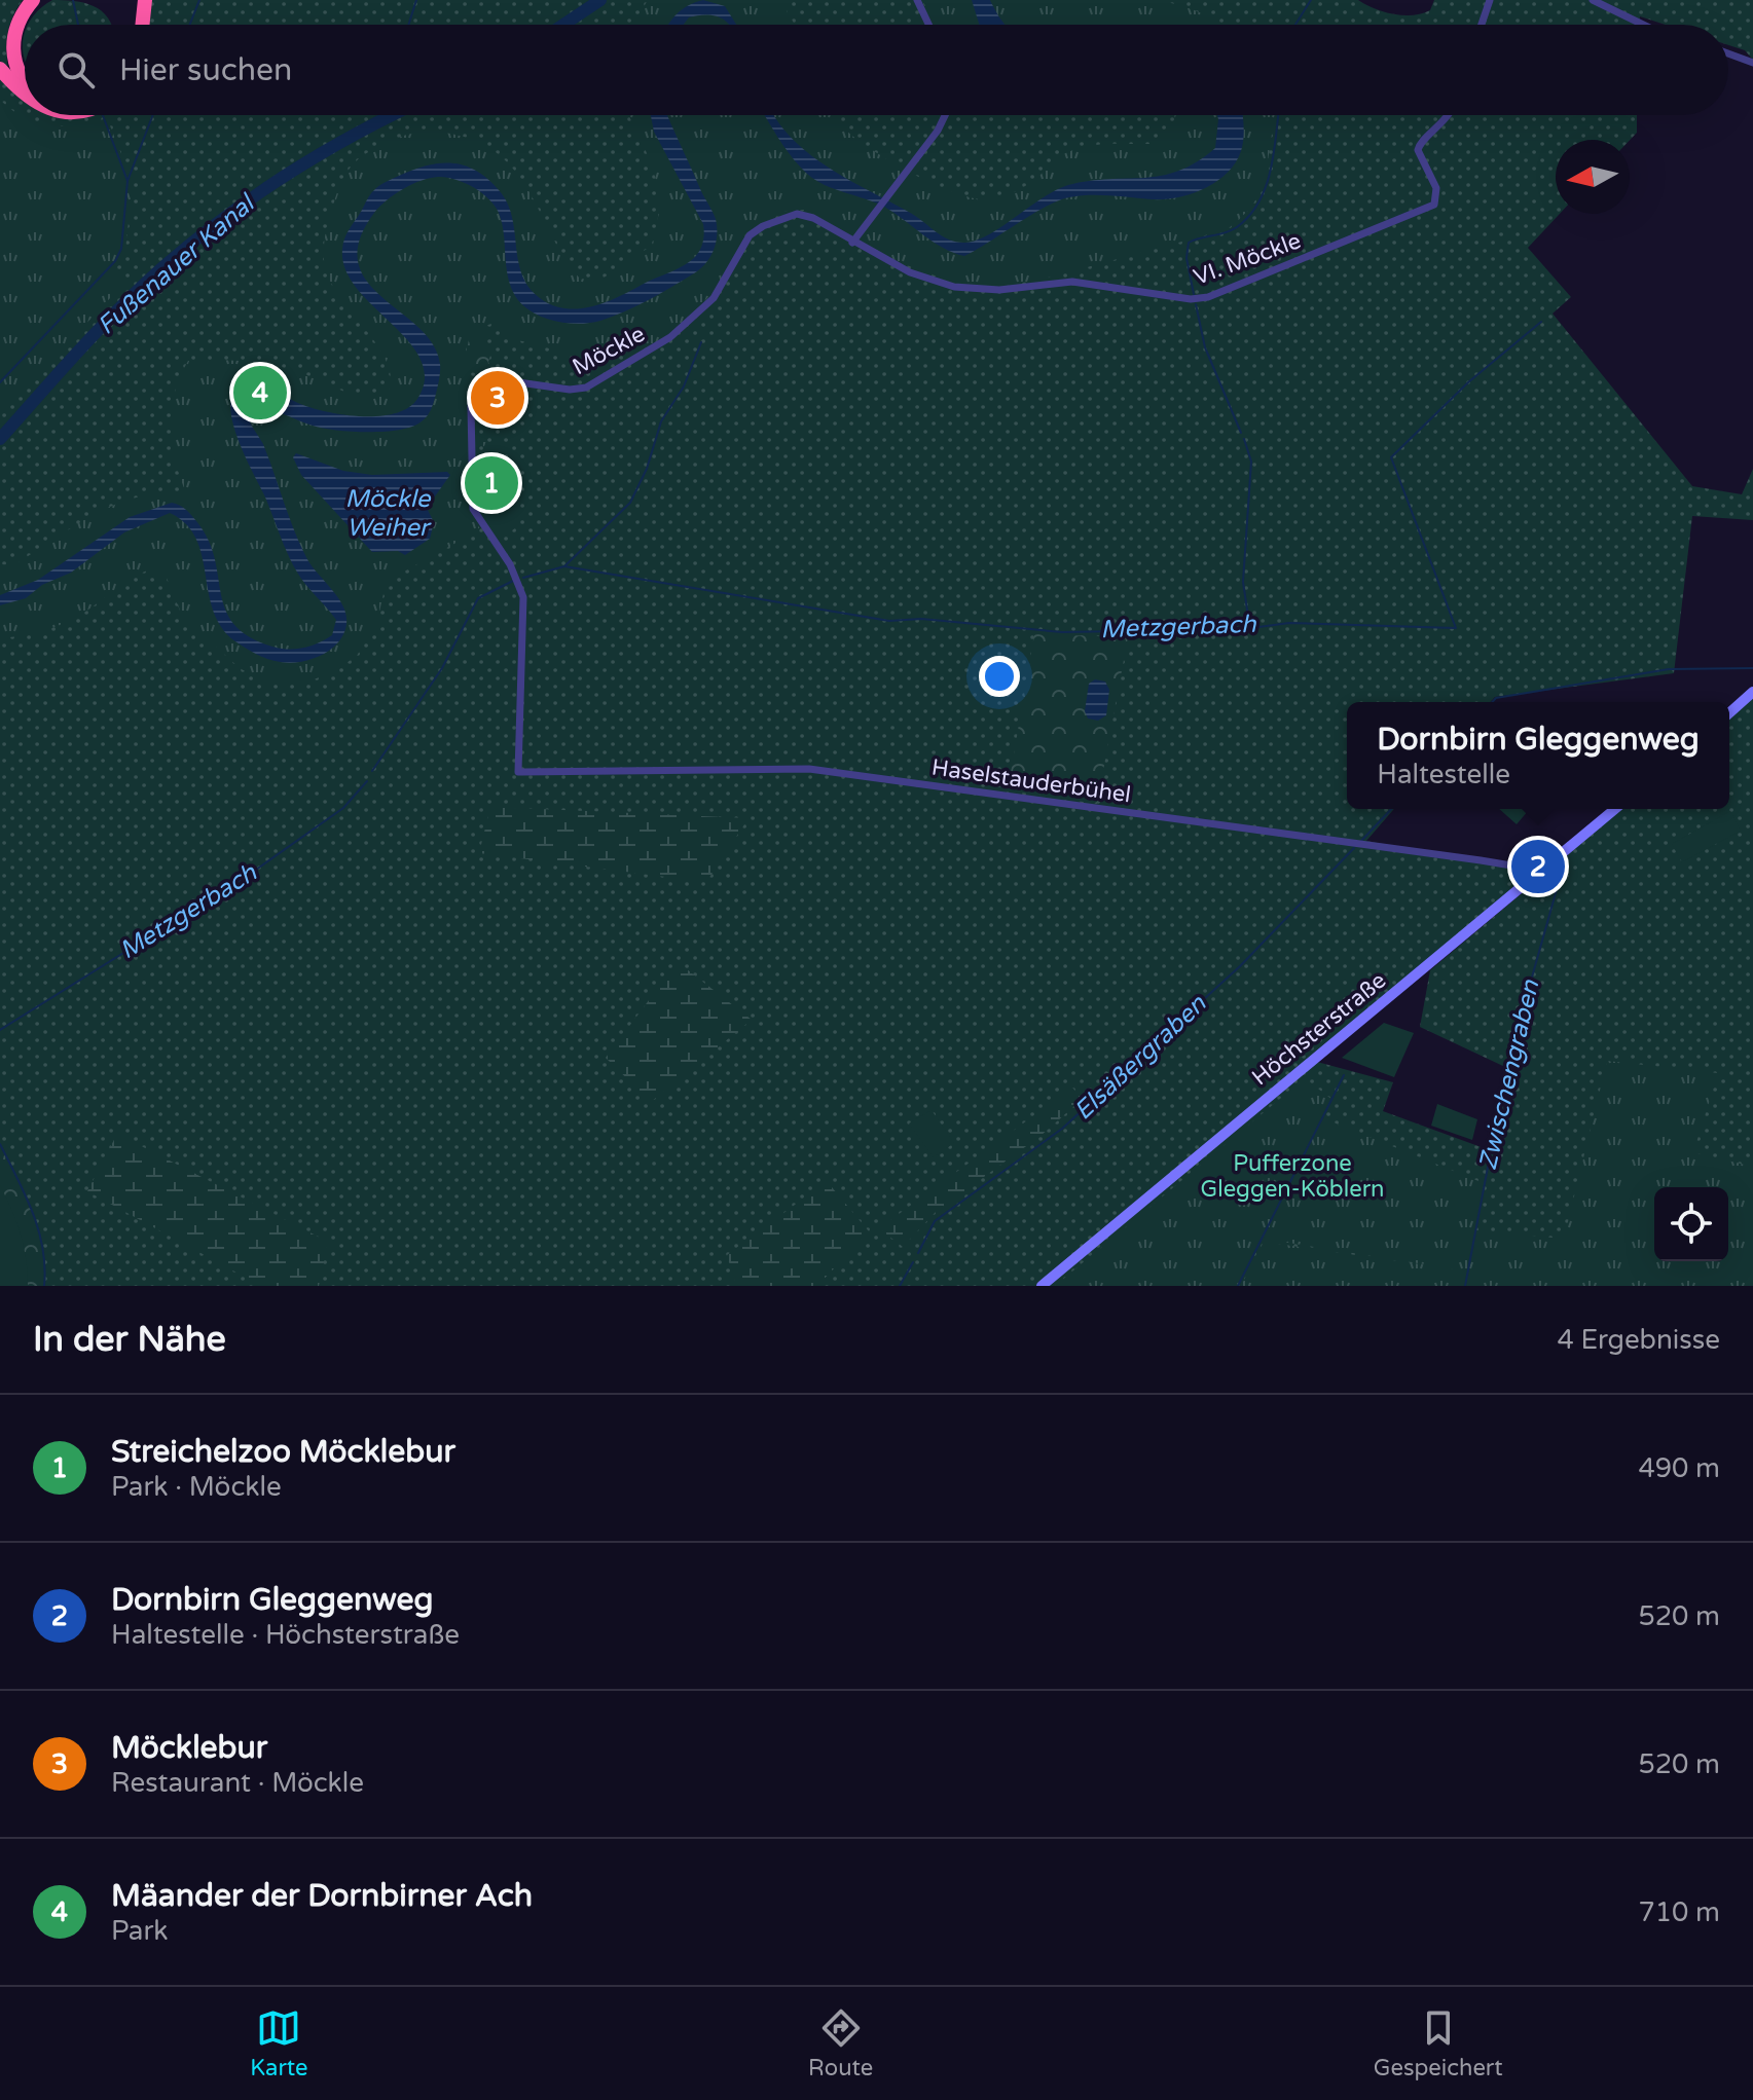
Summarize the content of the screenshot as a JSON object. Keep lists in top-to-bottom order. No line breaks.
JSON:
{"streets":{"main road":["Höchsterstraße"],"street":["VI. Möckle","Möckle","Haselstauderbühel"]},"crossings":[["VI. Möckle","Möckle"],["Möckle","Haselstauderbühel"],["Haselstauderbühel","Höchsterstraße"]],"water":["Fußenauer Kanal","Möckle Weiher","Metzgerbach","Elsäßergraben","Zwischengraben"],"parks":["Pufferzone Gleggen-Köblern"],"north":"left","page":{"search":"Hier suchen","pins":["4","3","1","2"],"popup":["Dornbirn Gleggenweg","Haltestelle"],"heading":["In der Nähe","4 Ergebnisse"],"list":[{"mark":"1","name":"Streichelzoo Möcklebur","note":"Park · Möckle","value":"490 m"},{"mark":"2","name":"Dornbirn Gleggenweg","note":"Haltestelle · Höchsterstraße","value":"520 m"},{"mark":"3","name":"Möcklebur","note":"Restaurant · Möckle","value":"520 m"},{"mark":"4","name":"Mäander der Dornbirner Ach","note":"Park","value":"710 m"}],"nav":["Karte","Route","Gespeichert"]}}
